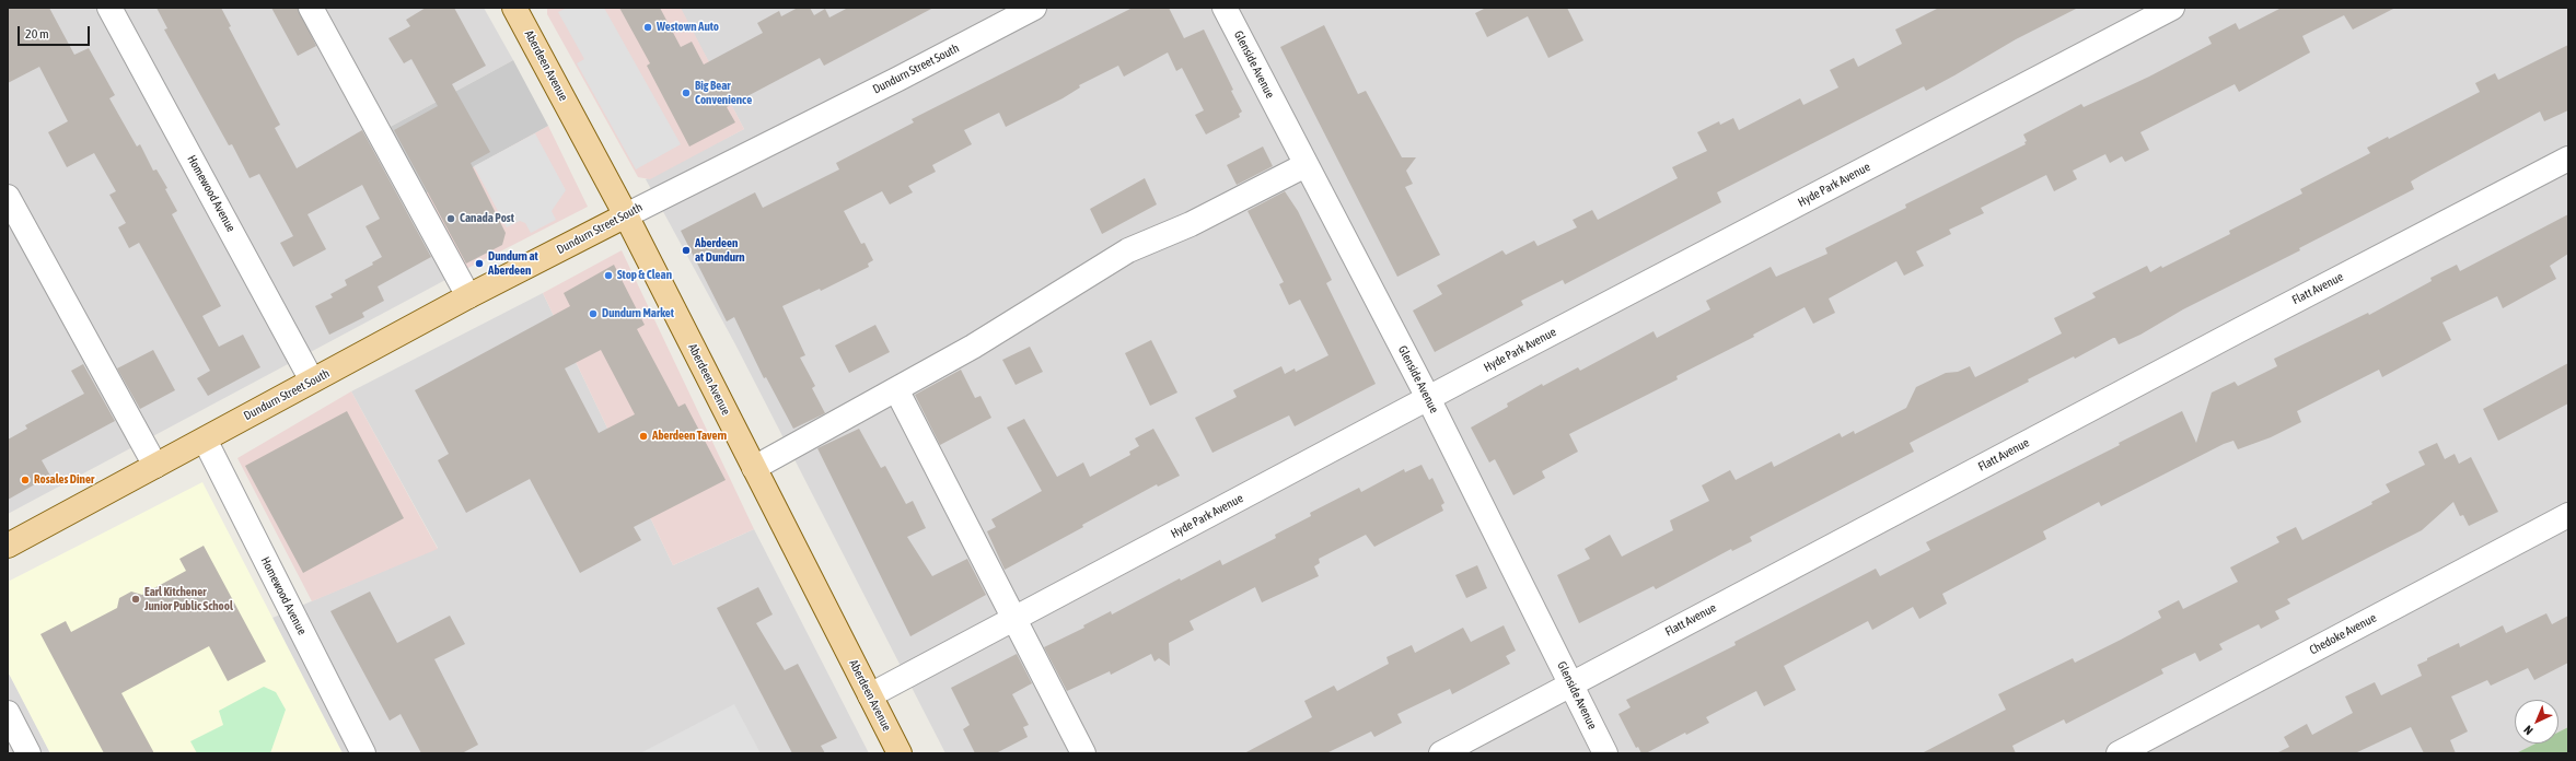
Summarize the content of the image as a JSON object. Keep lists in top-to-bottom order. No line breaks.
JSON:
{"streets":{"main road":["Aberdeen Avenue","Dundurn Street South"],"street":["Glenside Avenue","Hyde Park Avenue","Homewood Avenue","Flatt Avenue","Chedoke Avenue"]},"crossings":[["Glenside Avenue","Hyde Park Avenue"],["Glenside Avenue","Flatt Avenue"],["Aberdeen Avenue","Dundurn Street South"],["Aberdeen Avenue","Hyde Park Avenue"],["Dundurn Street South","Homewood Avenue"]],"places":["Westown Auto","Big Bear Convenience","Canada Post","Aberdeen at Dundurn","Dundurn at Aberdeen","Stop & Clean","Dundurn Market","Aberdeen Tavern","Rosales Diner","Earl Kitchener Junior Public School"],"scale_bar":"20 m","north":"bottom left"}
